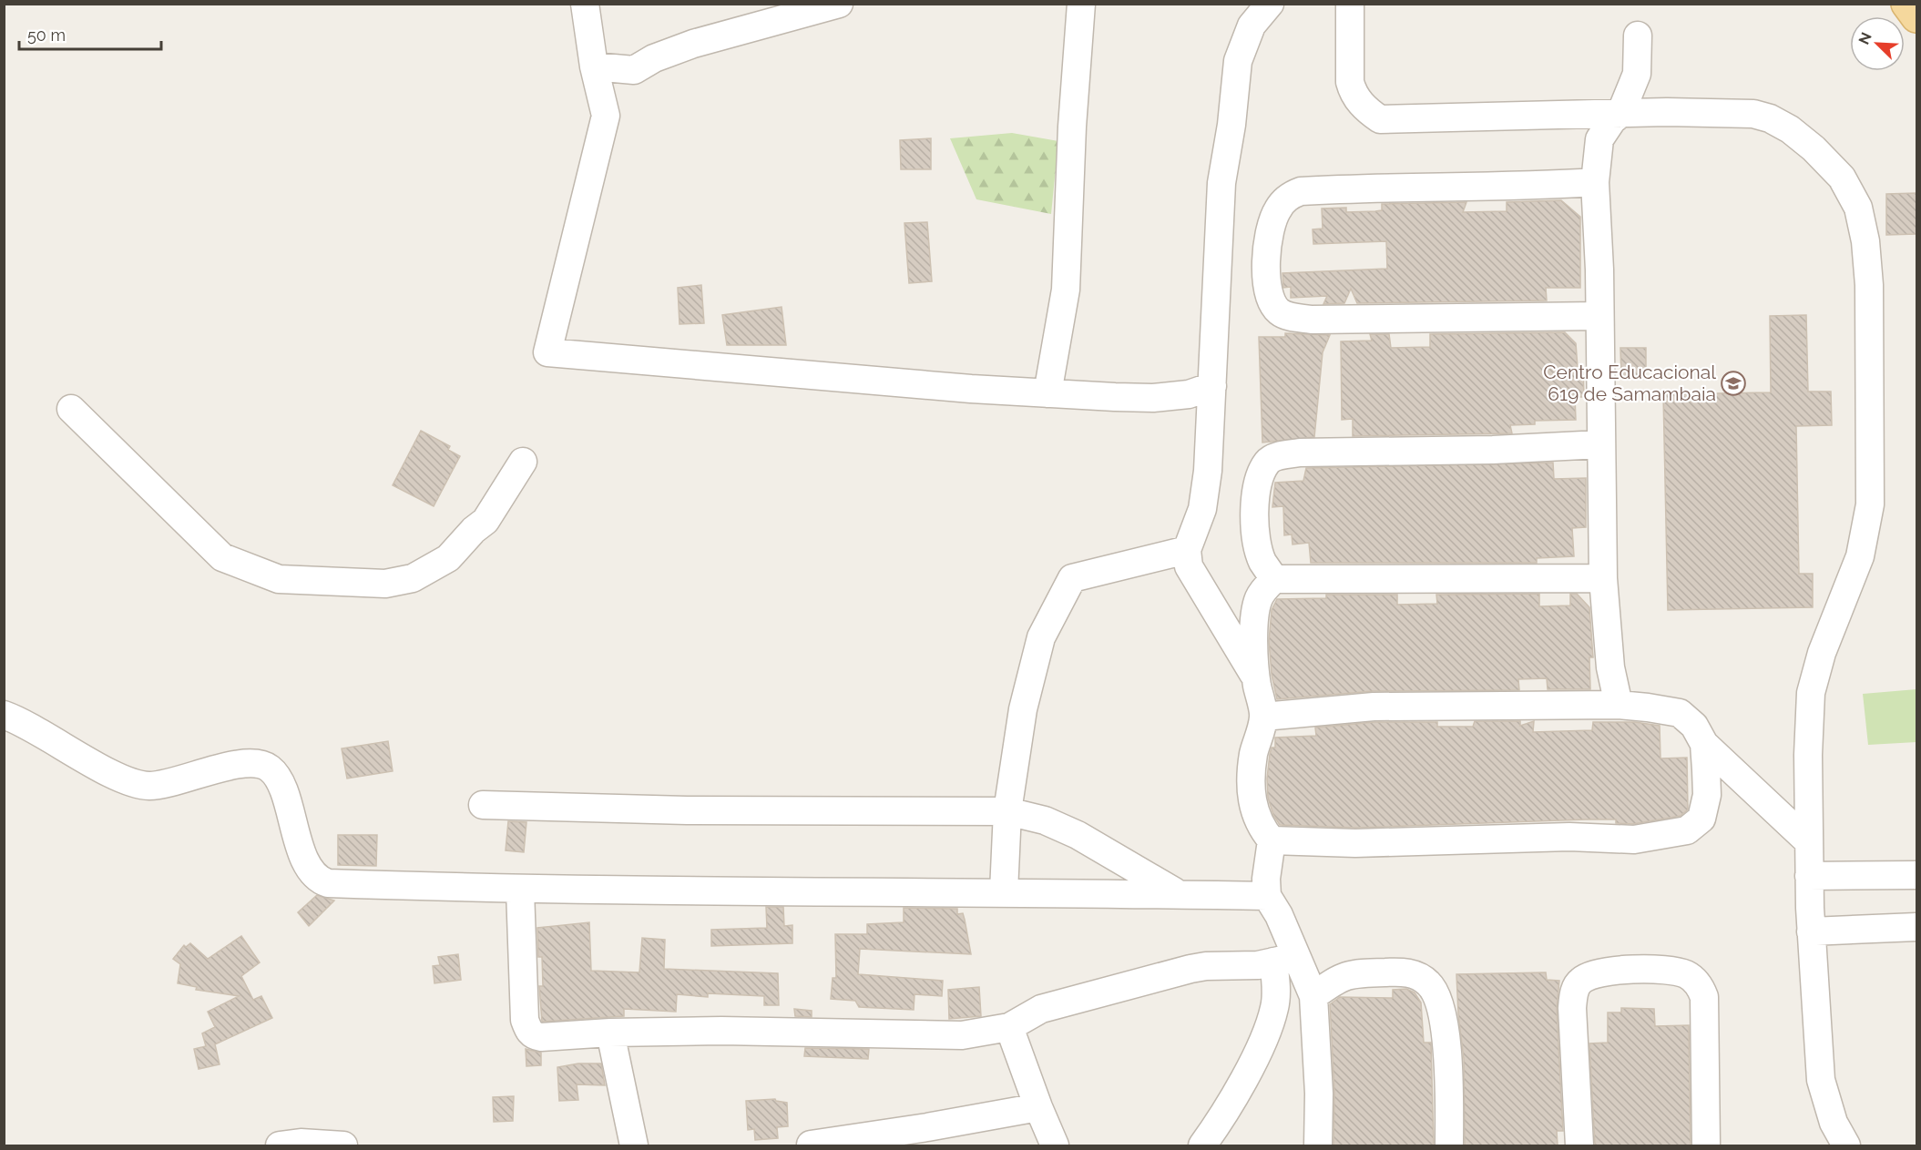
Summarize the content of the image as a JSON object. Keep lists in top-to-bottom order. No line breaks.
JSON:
{"places":{"school or university":["Centro Educacional 619 de Samambaia"]},"scale_bar":"50 m","north":"top left"}
